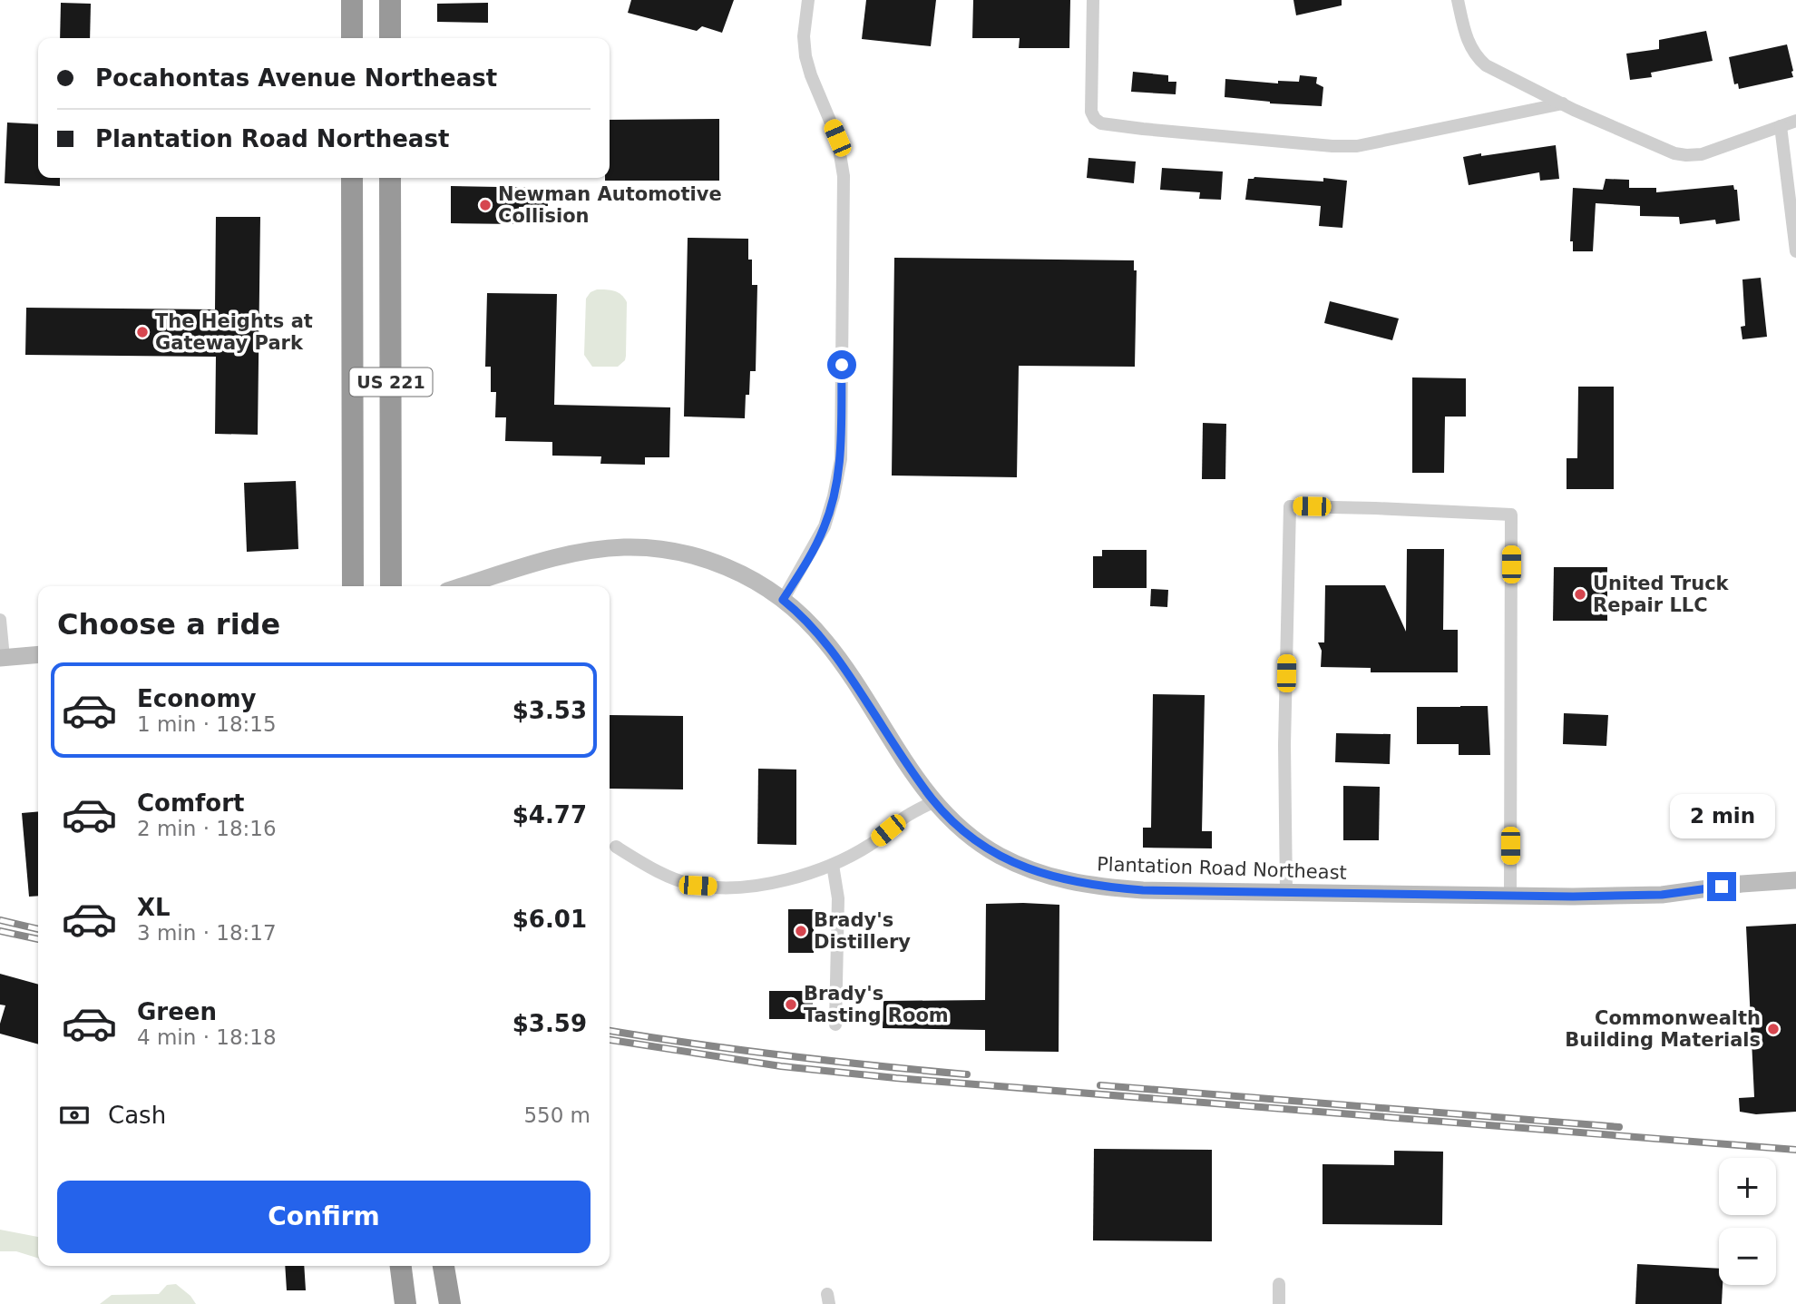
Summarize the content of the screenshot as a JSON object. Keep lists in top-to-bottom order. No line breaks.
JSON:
{"streets":{"highway":["US 221"],"street":["Plantation Road Northeast"]},"places":["Newman Automotive Collision","The Heights at Gateway Park","United Truck Repair LLC","Brady's Distillery","Brady's Tasting Room","Commonwealth Building Materials"],"page":{"banner":["Pocahontas Avenue Northeast","Plantation Road Northeast"],"heading":"Choose a ride","list":[{"name":"Economy","note":"1 min · 18:15","value":"$3.53"},{"name":"Comfort","note":"2 min · 18:16","value":"$4.77"},{"name":"XL","note":"3 min · 18:17","value":"$6.01"},{"name":"Green","note":"4 min · 18:18","value":"$3.59"}],"bubble":"2 min","pay":["Cash","550 m"],"map_buttons":["+","−"],"buttons":"Confirm"}}
